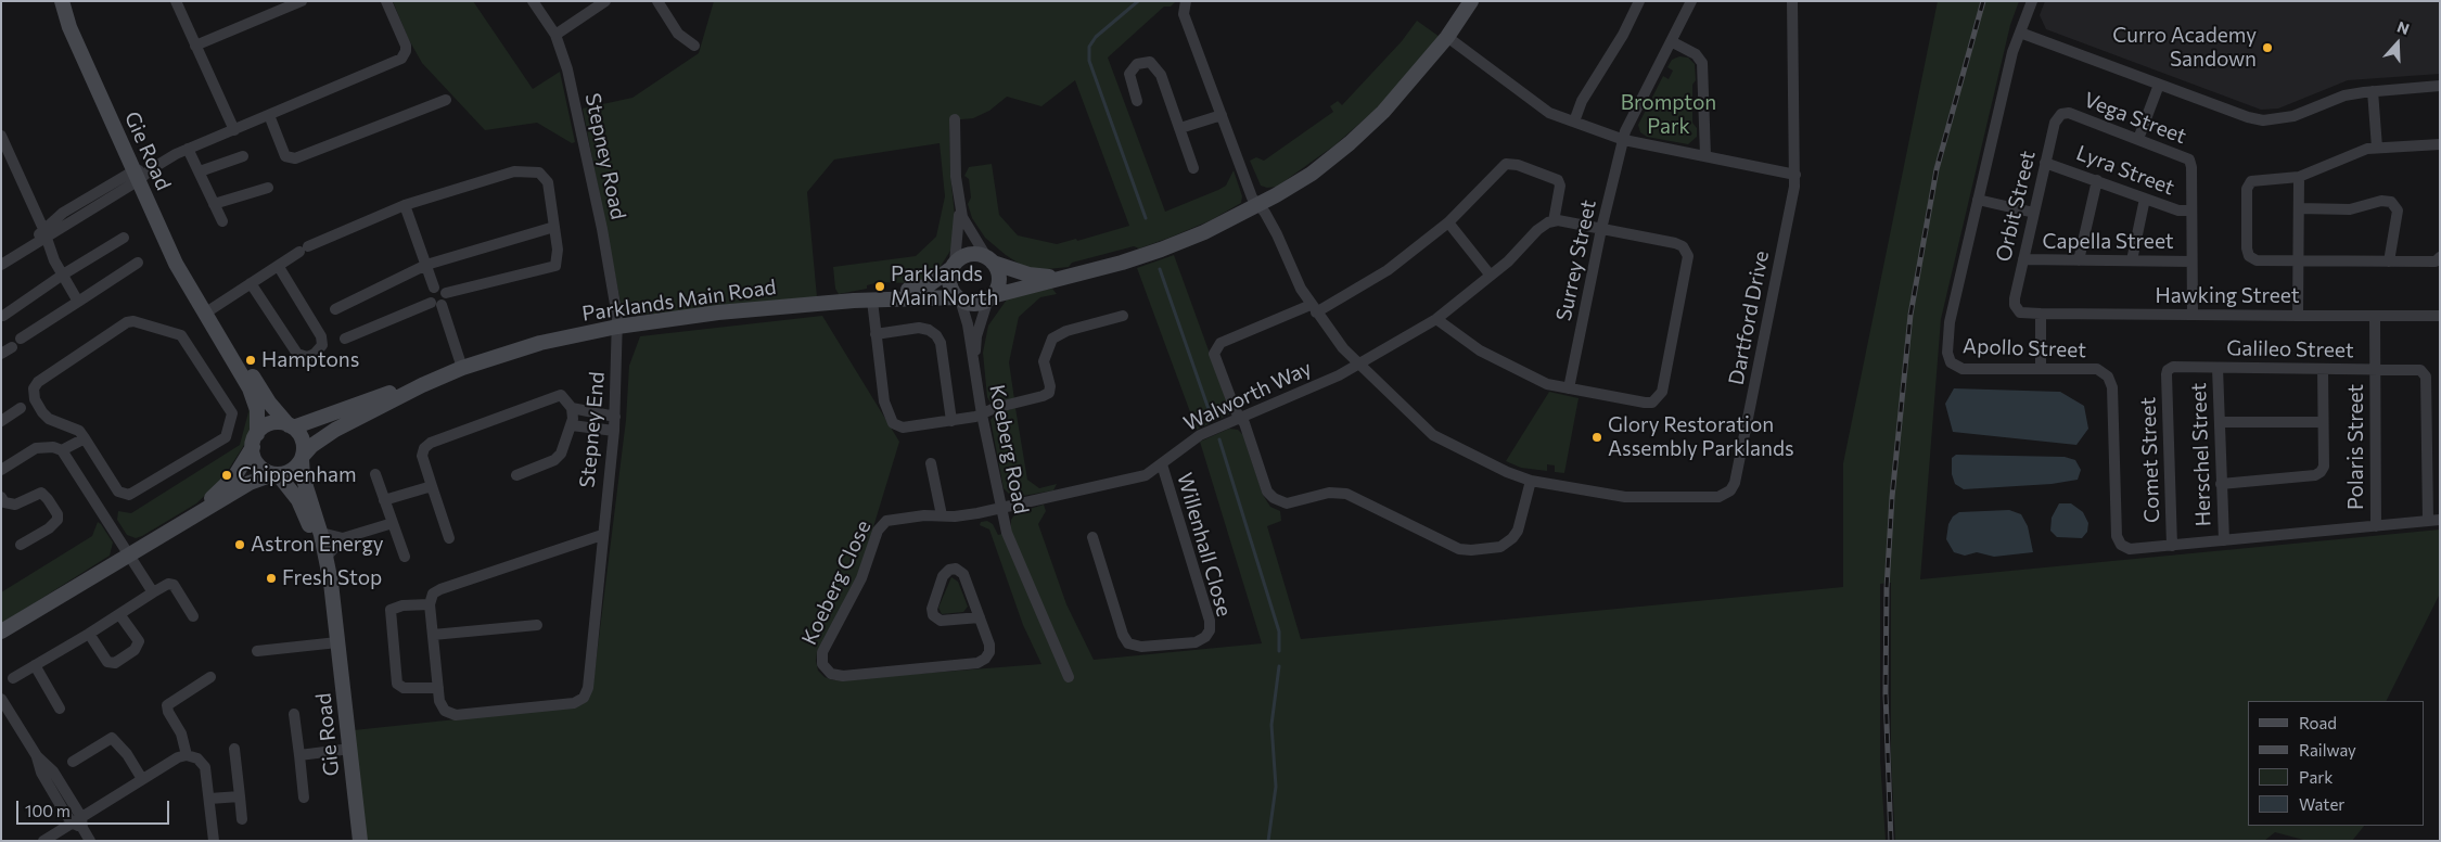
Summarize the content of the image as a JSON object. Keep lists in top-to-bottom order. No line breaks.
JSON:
{"streets":{"street":["Vega Street","Gie Road","Stepney Road","Lyra Street","Orbit Street","Capella Street","Surrey Street","Hawking Street","Parklands Main Road","Dartford Drive","Apollo Street","Galileo Street","Walworth Way","Stepney End","Polaris Street","Koeberg Road","Herschel Street","Comet Street","Willenhall Close","Koeberg Close"]},"crossings":[["Vega Street","Lyra Street"],["Vega Street","Orbit Street"],["Gie Road","Parklands Main Road"],["Stepney Road","Parklands Main Road"],["Stepney Road","Stepney End"],["Lyra Street","Orbit Street"],["Orbit Street","Capella Street"],["Orbit Street","Hawking Street"],["Hawking Street","Polaris Street"],["Parklands Main Road","Stepney End"],["Parklands Main Road","Koeberg Road"],["Dartford Drive","Walworth Way"],["Apollo Street","Galileo Street"],["Apollo Street","Polaris Street"],["Apollo Street","Herschel Street"],["Apollo Street","Comet Street"],["Galileo Street","Polaris Street"],["Galileo Street","Herschel Street"],["Galileo Street","Comet Street"],["Walworth Way","Koeberg Road"],["Walworth Way","Willenhall Close"],["Walworth Way","Koeberg Close"],["Koeberg Road","Koeberg Close"]],"parks":["Brompton Park"],"places":["Curro Academy Sandown","Parklands Main North","Hamptons","Glory Restoration Assembly Parklands","Chippenham","Astron Energy","Fresh Stop"],"legend":["Road","Railway","Park","Water"],"scale_bar":"100 m","north":"top"}
